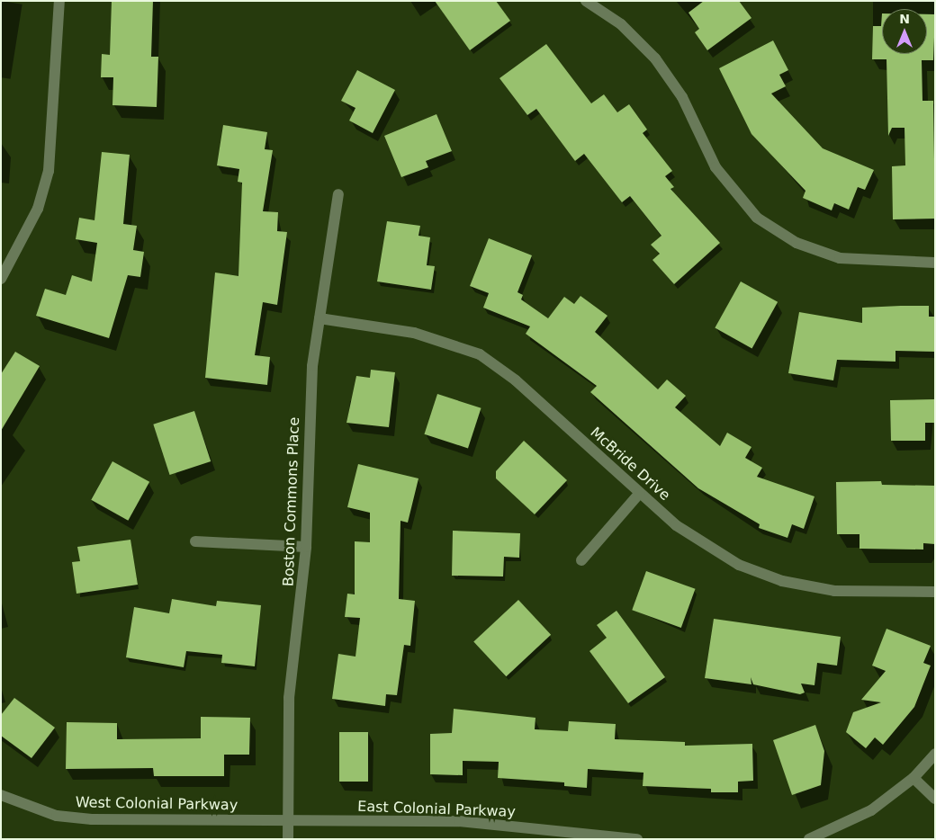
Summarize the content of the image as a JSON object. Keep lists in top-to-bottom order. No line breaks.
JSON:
{"streets":{"street":["McBride Drive","Boston Commons Place","West Colonial Parkway","East Colonial Parkway"]},"crossings":[["McBride Drive","Boston Commons Place"],["Boston Commons Place","West Colonial Parkway"],["Boston Commons Place","East Colonial Parkway"],["West Colonial Parkway","East Colonial Parkway"]],"north":"top"}
